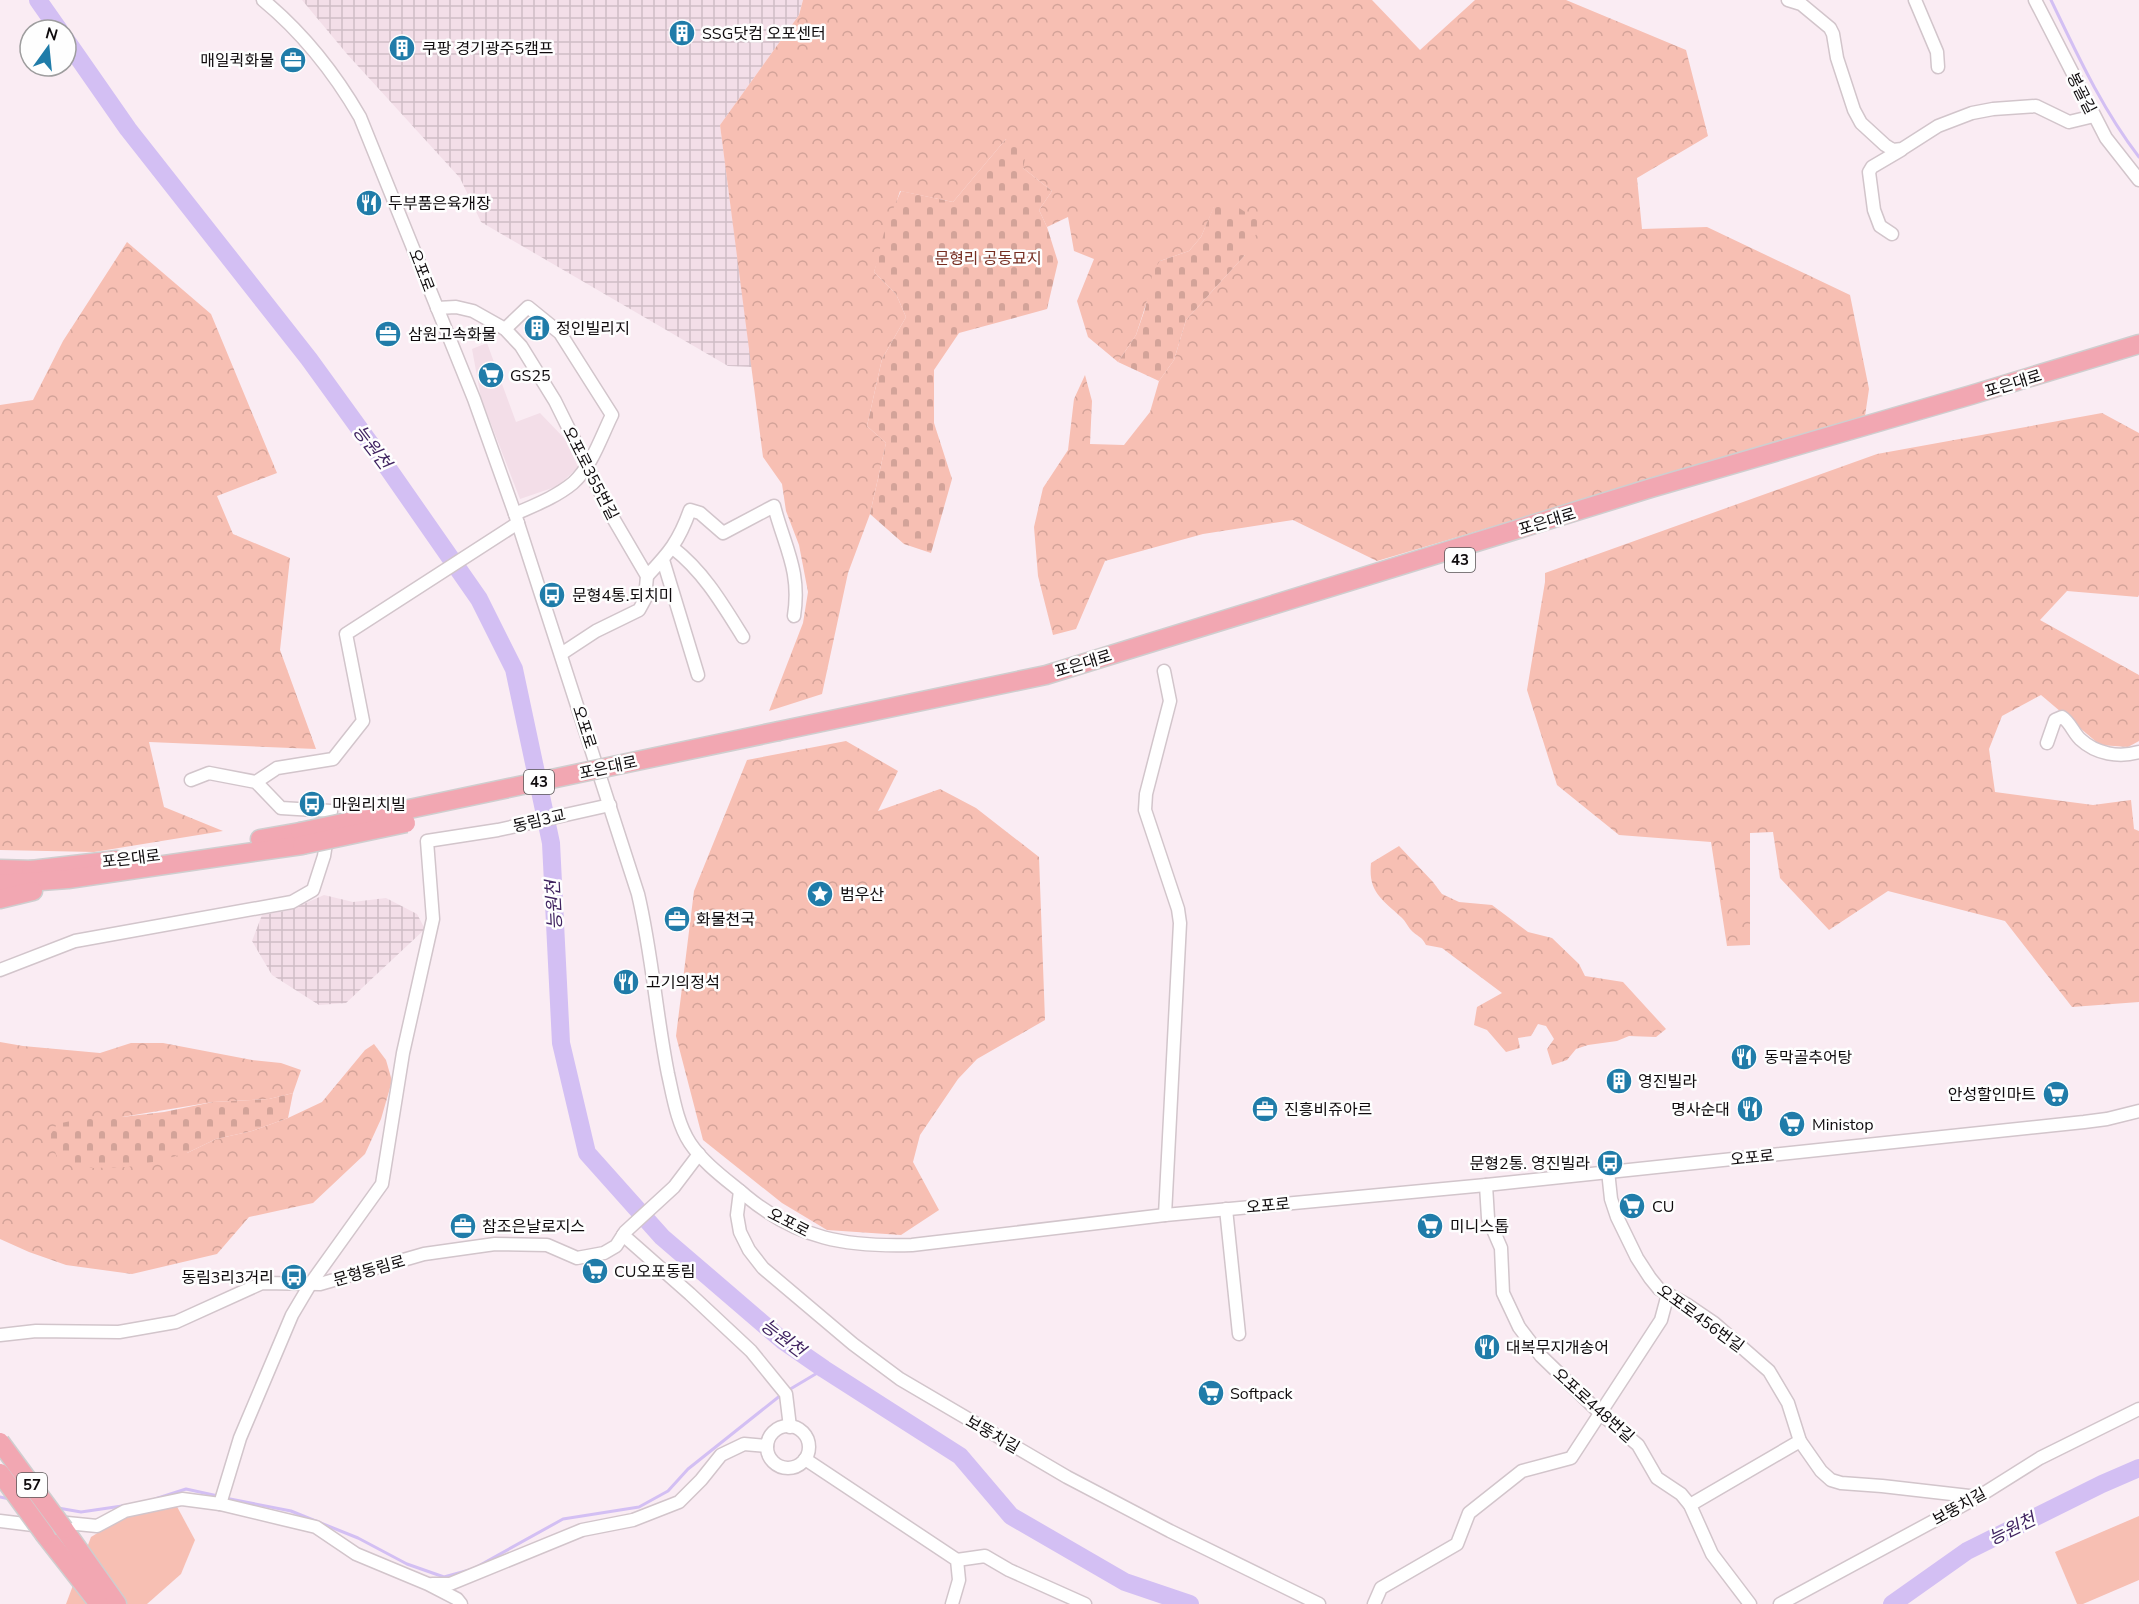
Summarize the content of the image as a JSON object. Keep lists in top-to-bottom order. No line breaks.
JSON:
{"streets":{"highway":["포은대로","43","57"],"street":["봉골길","오포로","오포로355번길","동림3교","문형동림로","오포로456번길","오포로448번길","보뚱치길"]},"crossings":[["오포로","오포로355번길"],["오포로","동림3교"],["오포로","문형동림로"],["오포로","오포로456번길"],["오포로","오포로448번길"],["오포로","보뚱치길"],["동림3교","문형동림로"],["오포로456번길","보뚱치길"]],"water":["능원천"],"parks":["문형리 공동묘지"],"places":{"building":["SSG닷컴 오포센터","쿠팡 경기광주5캠프","정인빌리지","영진빌라"],"office":["매일퀵화물","삼원고속화물","화물천국","진흥비쥬아르","참조은날로지스"],"restaurant":["두부품은육개장","고기의정석","동막골추어탕","명사순대","대복무지개송어"],"supermarket":["GS25","안성할인마트","Ministop","CU","미니스톱","CU오포동림","Softpack"],"bus stop":["문형4통.되치미","마원리치빌","문형2통. 영진빌라","동림3리3거리"],"place":["범우산"]},"north":"top"}
